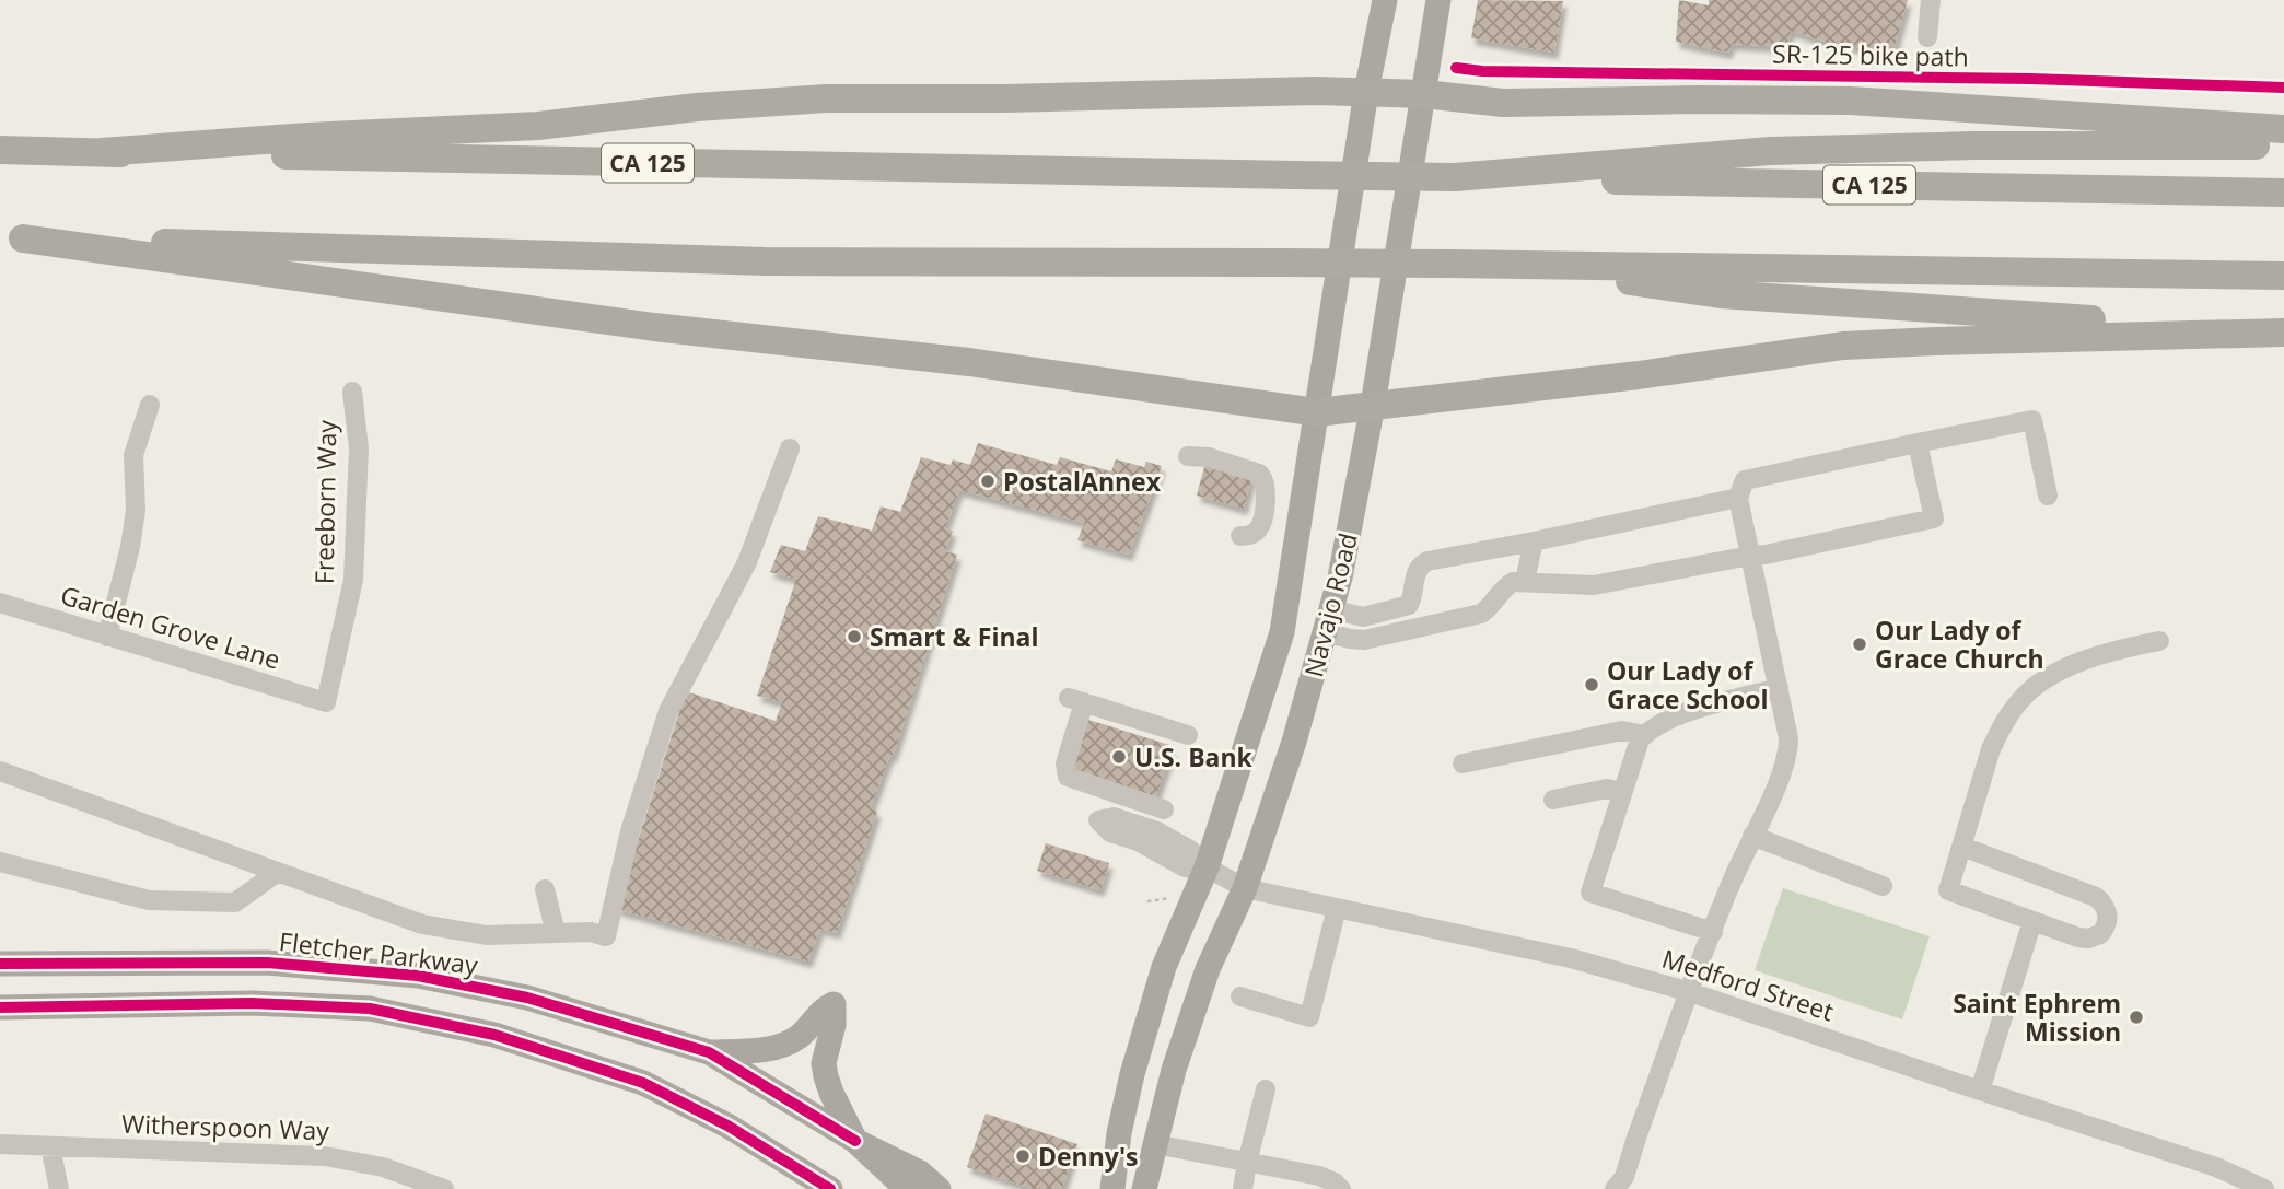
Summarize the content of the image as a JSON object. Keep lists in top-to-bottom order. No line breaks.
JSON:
{"streets":{"highway":["CA 125"],"main road":["Navajo Road","Fletcher Parkway"],"street":["Freeborn Way","Garden Grove Lane","Medford Street","Witherspoon Way"],"cycle path":["SR-125 bike path"]},"crossings":[["Freeborn Way","Garden Grove Lane"],["Navajo Road","Medford Street"]],"places":["PostalAnnex","Smart & Final","Our Lady of Grace Church","Our Lady of Grace School","U.S. Bank","Saint Ephrem Mission","Denny's"]}
